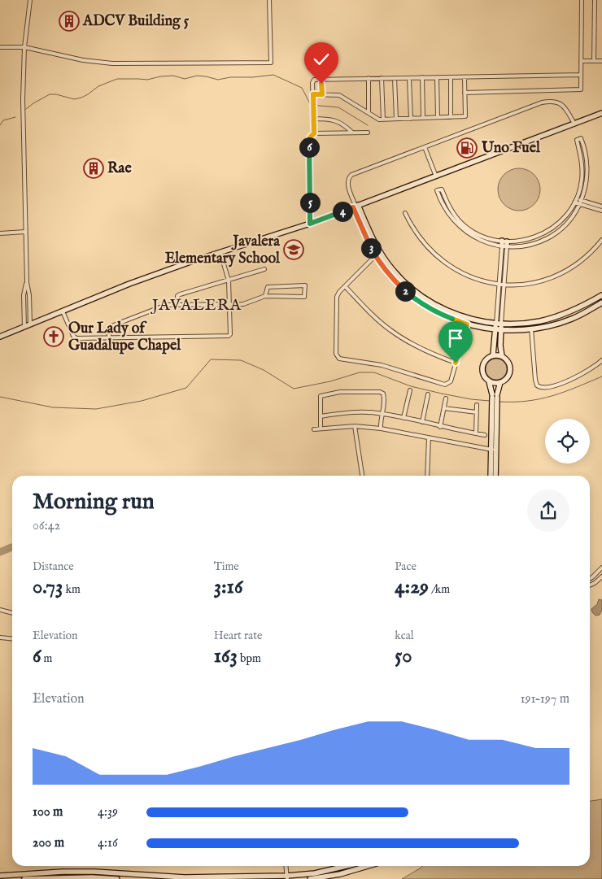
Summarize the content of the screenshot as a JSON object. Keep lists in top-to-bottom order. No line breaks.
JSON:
{"districts":["JAVALERA"],"places":{"building":["ADCV Building 5","Rae"],"fuel station":["Uno Fuel"],"school or university":["Javalera Elementary School"],"church":["Our Lady of Guadalupe Chapel"]},"page":{"pins":["6","5","4","3","2"],"heading":["Morning run","06:42"],"stats":[["Distance","0.73 km"],["Time","3:16"],["Pace","4:29 /km"],["Elevation","6 m"],["Heart rate","163 bpm"],["kcal","50"]],"chart":["Elevation","191–197 m"],"list":[{"name":"100 m","note":"4:39"},{"name":"200 m","note":"4:16"}]}}
